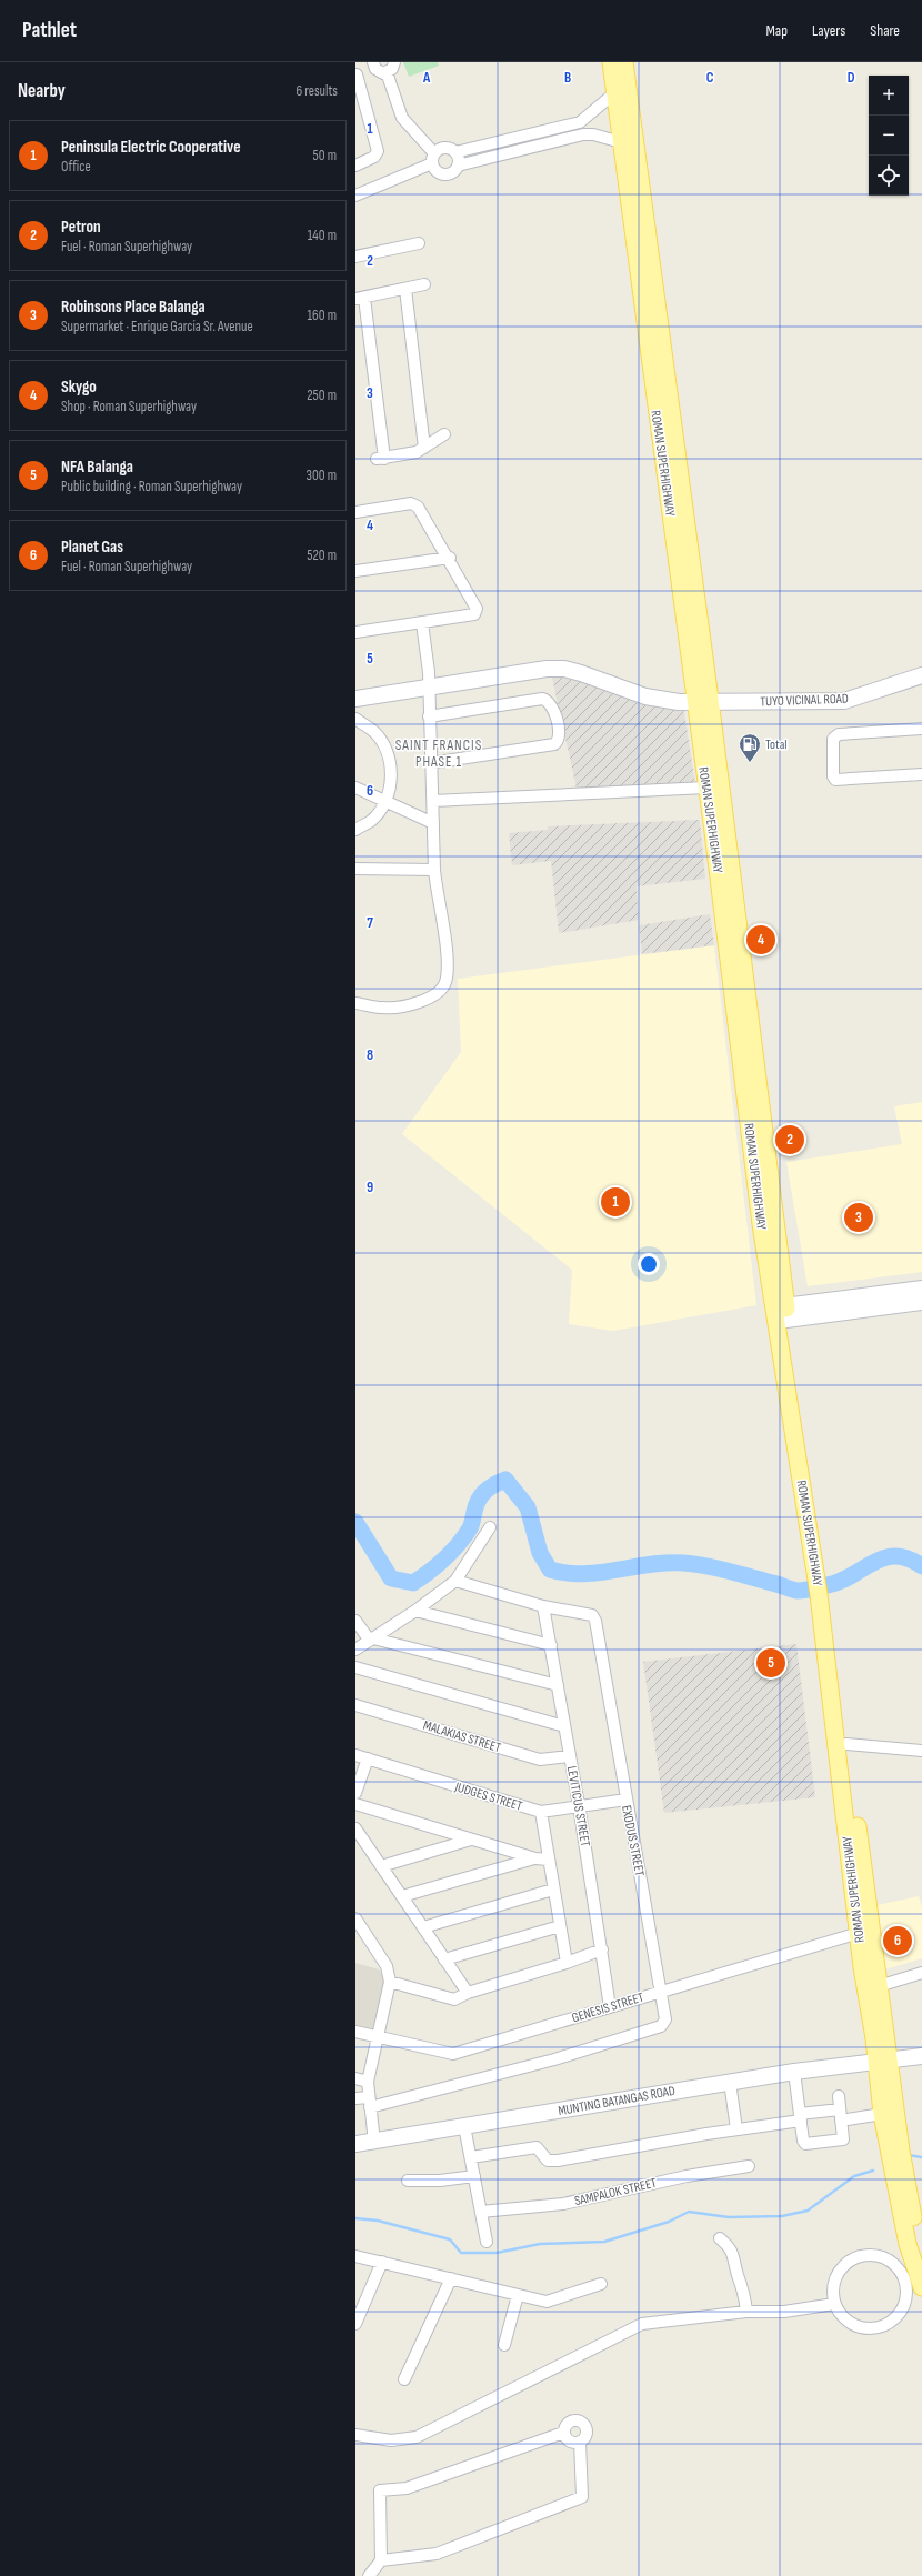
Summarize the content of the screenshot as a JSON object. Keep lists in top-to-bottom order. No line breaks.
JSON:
{"streets":{"main road":["ROMAN SUPERHIGHWAY"],"street":["TUYO VICINAL ROAD","MALAKIAS STREET","JUDGES STREET","LEVITICUS STREET","EXODUS STREET","GENESIS STREET","MUNTING BATANGAS ROAD","SAMPALOK STREET"]},"crossings":[["ROMAN SUPERHIGHWAY","TUYO VICINAL ROAD"],["ROMAN SUPERHIGHWAY","GENESIS STREET"],["ROMAN SUPERHIGHWAY","MUNTING BATANGAS ROAD"],["MALAKIAS STREET","LEVITICUS STREET"],["JUDGES STREET","LEVITICUS STREET"],["JUDGES STREET","EXODUS STREET"],["LEVITICUS STREET","EXODUS STREET"],["LEVITICUS STREET","GENESIS STREET"],["EXODUS STREET","GENESIS STREET"]],"districts":["SAINT FRANCIS PHASE 1"],"places":{"fuel station":["Total"]},"page":{"header":"Pathlet","nav":["Map","Layers","Share"],"heading":["Nearby","6 results"],"map_buttons":["+","−"],"list":[{"mark":"1","name":"Peninsula Electric Cooperative","note":"Office","value":"50 m"},{"mark":"2","name":"Petron","note":"Fuel · Roman Superhighway","value":"140 m"},{"mark":"3","name":"Robinsons Place Balanga","note":"Supermarket · Enrique Garcia Sr. Avenue","value":"160 m"},{"mark":"4","name":"Skygo","note":"Shop · Roman Superhighway","value":"250 m"},{"mark":"5","name":"NFA Balanga","note":"Public building · Roman Superhighway","value":"300 m"},{"mark":"6","name":"Planet Gas","note":"Fuel · Roman Superhighway","value":"520 m"}],"pins":["4","2","1","3","5","6"]},"grid":{"columns":["A","B","C","D"],"rows":["1","2","3","4","5","6","7","8","9"]}}
